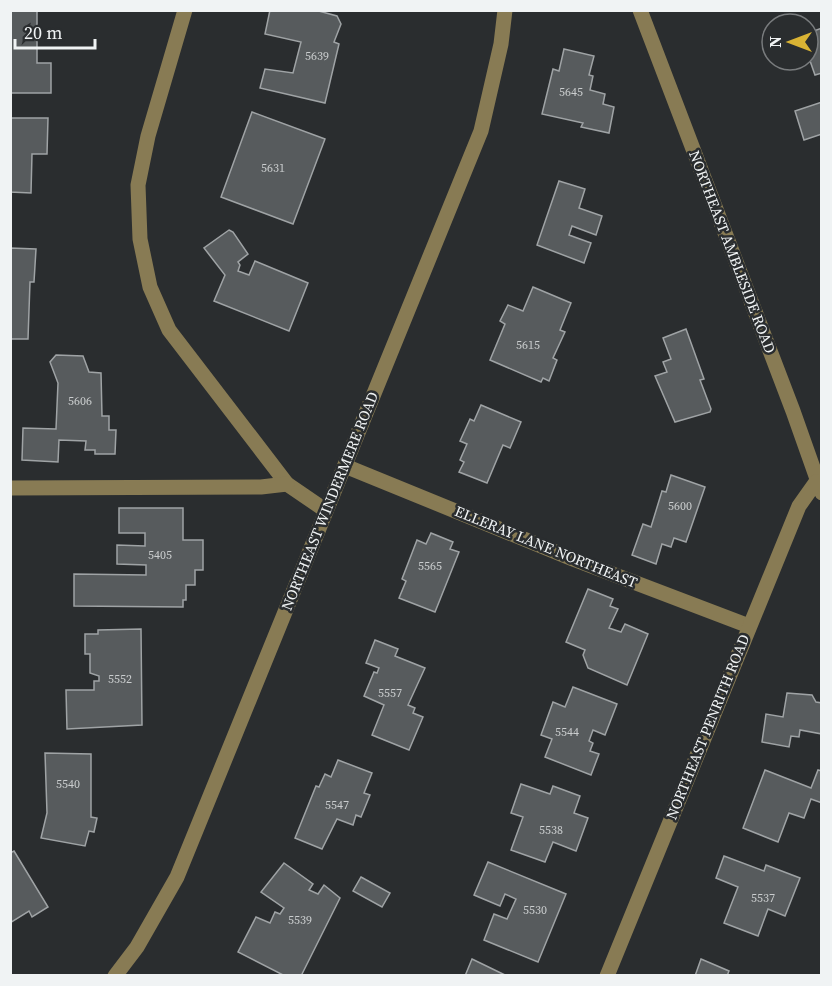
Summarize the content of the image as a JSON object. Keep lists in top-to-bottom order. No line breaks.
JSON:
{"streets":{"street":["NORTHEAST AMBLESIDE ROAD","NORTHEAST WINDERMERE ROAD","ELLERAY LANE NORTHEAST","NORTHEAST PENRITH ROAD"]},"crossings":[["NORTHEAST AMBLESIDE ROAD","NORTHEAST PENRITH ROAD"],["NORTHEAST WINDERMERE ROAD","ELLERAY LANE NORTHEAST"],["ELLERAY LANE NORTHEAST","NORTHEAST PENRITH ROAD"]],"house_numbers":["5639","5645","5631","5615","5606","5600","5405","5565","5552","5557","5544","5540","5547","5538","5537","5530","5539"],"scale_bar":"20 m","north":"left"}
